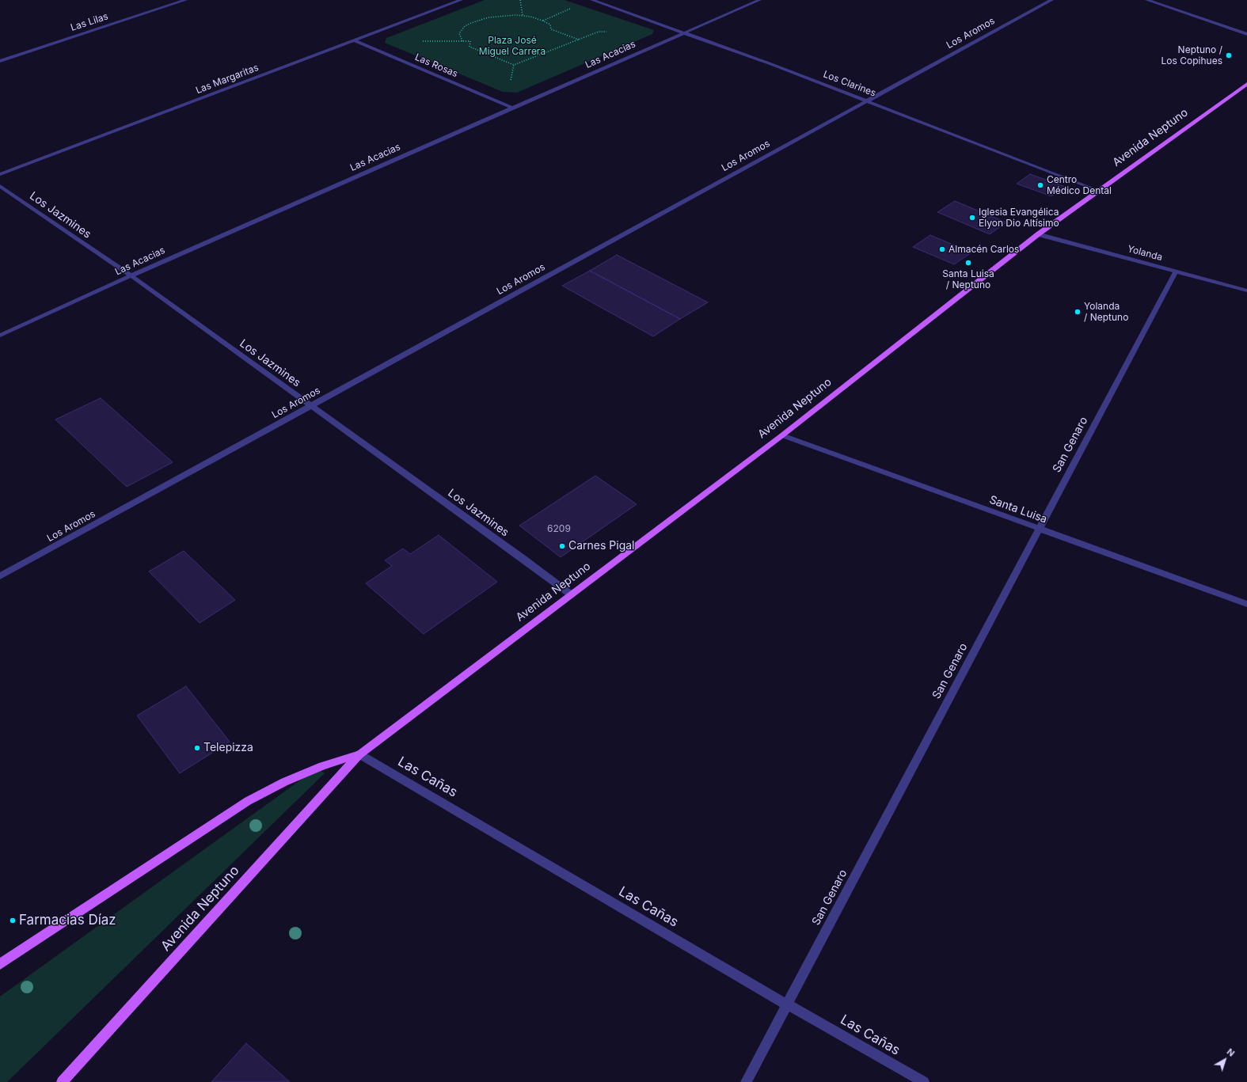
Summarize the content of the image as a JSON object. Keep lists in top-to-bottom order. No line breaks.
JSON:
{"streets":{"main road":["Avenida Neptuno"],"street":["Las Lilas","Los Aromos","Las Acacias","Las Rosas","Las Margaritas","Los Clarines","Los Jazmines","Yolanda","San Genaro","Santa Luisa","Las Cañas"]},"crossings":[["Los Aromos","Los Clarines"],["Los Aromos","Los Jazmines"],["Las Acacias","Las Rosas"],["Las Acacias","Los Clarines"],["Las Acacias","Los Jazmines"],["Las Rosas","Las Margaritas"],["Los Clarines","Avenida Neptuno"],["Avenida Neptuno","Los Jazmines"],["Avenida Neptuno","Yolanda"],["Avenida Neptuno","Santa Luisa"],["Avenida Neptuno","Las Cañas"],["Yolanda","San Genaro"],["San Genaro","Santa Luisa"],["San Genaro","Las Cañas"]],"parks":["Plaza José Miguel Carrera"],"places":["Neptuno / Los Copihues","Centro Médico Dental","Iglesia Evangélica Elyon Dio Altísimo","Almacén Carlos","Santa Luisa / Neptuno","Yolanda / Neptuno","Carnes Pigal","Telepizza","Farmacias Díaz"],"house_numbers":["6209"],"north":"top right"}
